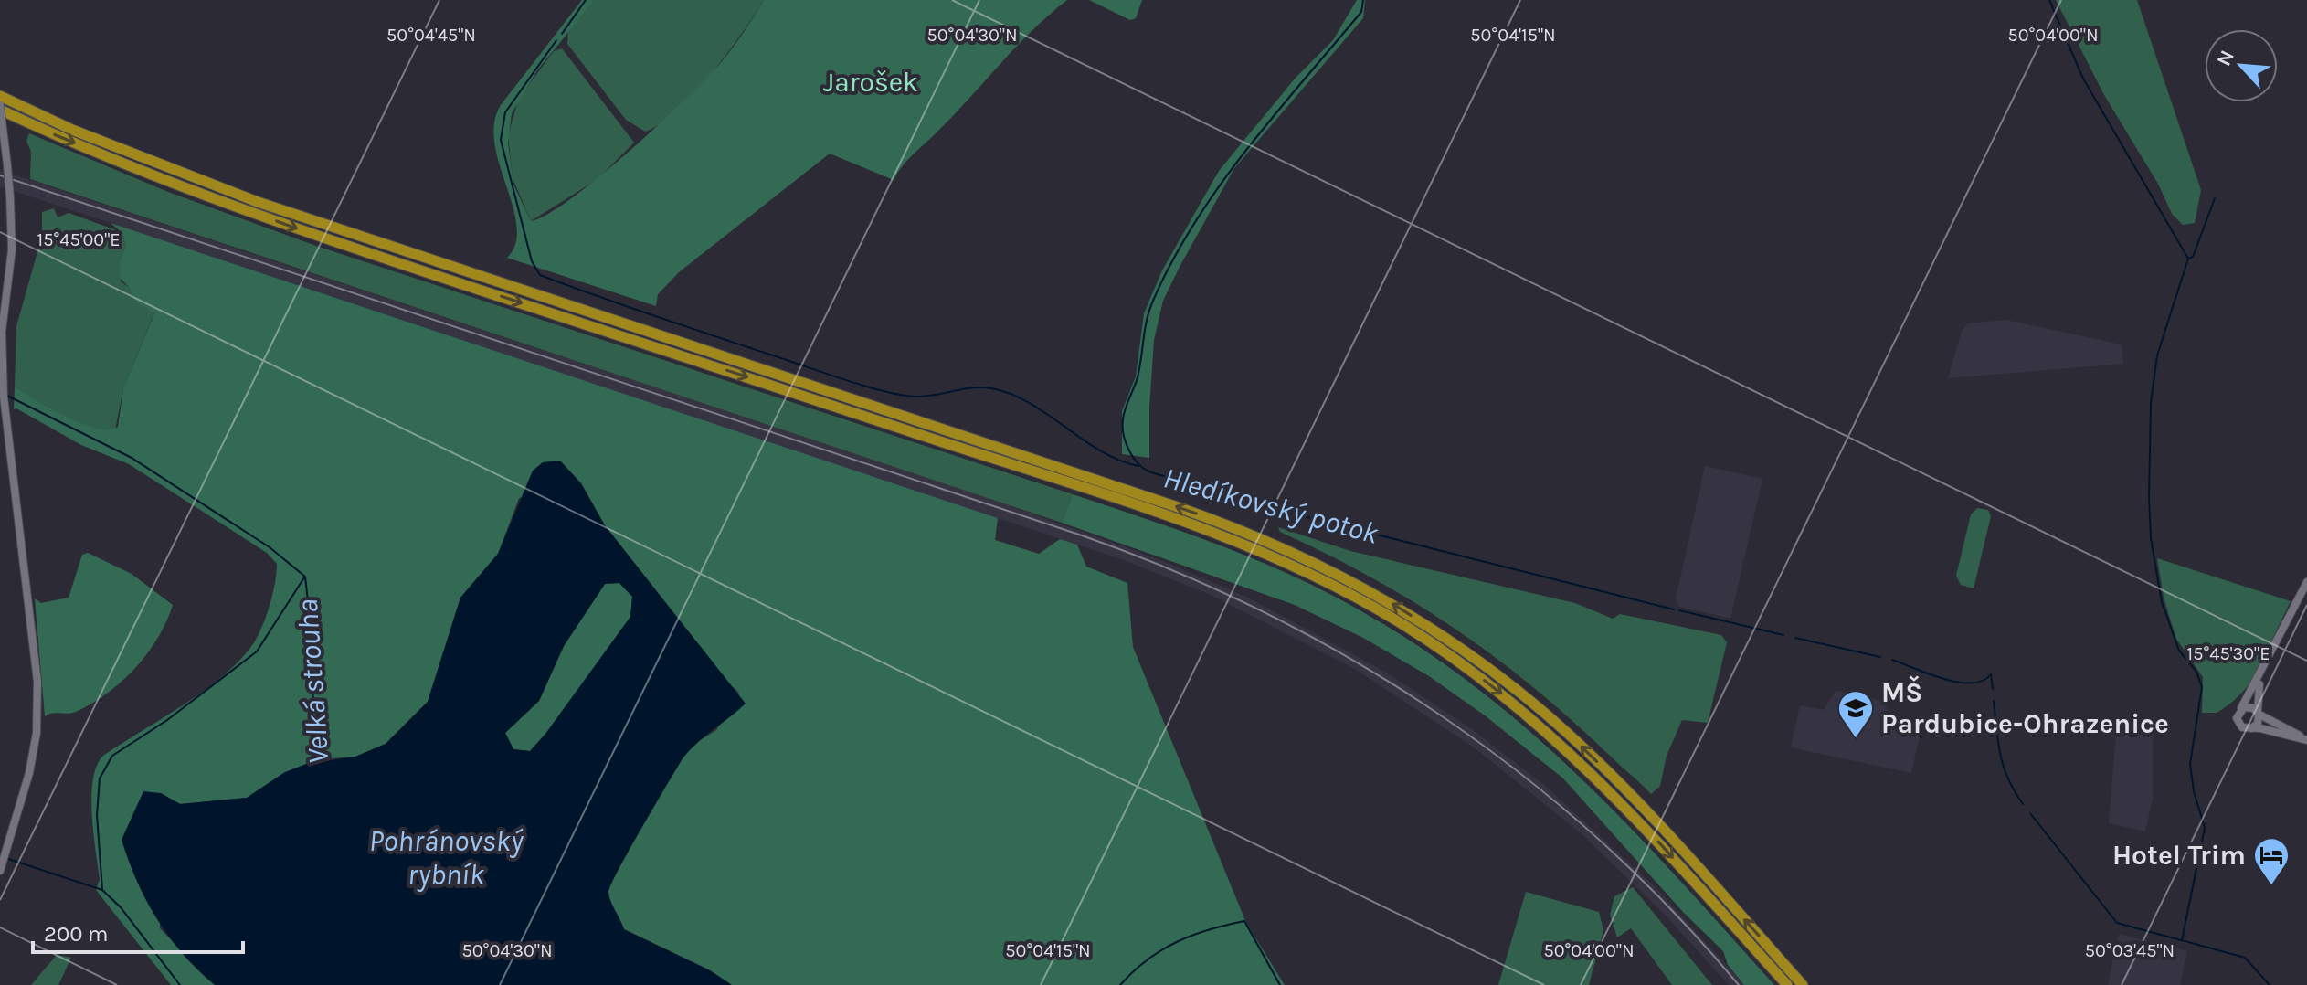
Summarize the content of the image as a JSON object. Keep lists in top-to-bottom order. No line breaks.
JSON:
{"water":["Hledíkovský potok","Velká strouha","Pohránovský rybník"],"parks":["Jarošek"],"places":{"school or university":["MŠ Pardubice-Ohrazenice"],"hotel":["Hotel Trim"]},"scale_bar":"200 m","north":"top left","coordinates":["50°04'45\"N","50°04'30\"N","50°04'15\"N","50°04'00\"N","15°45'00\"E","15°45'30\"E","50°03'45\"N"]}
